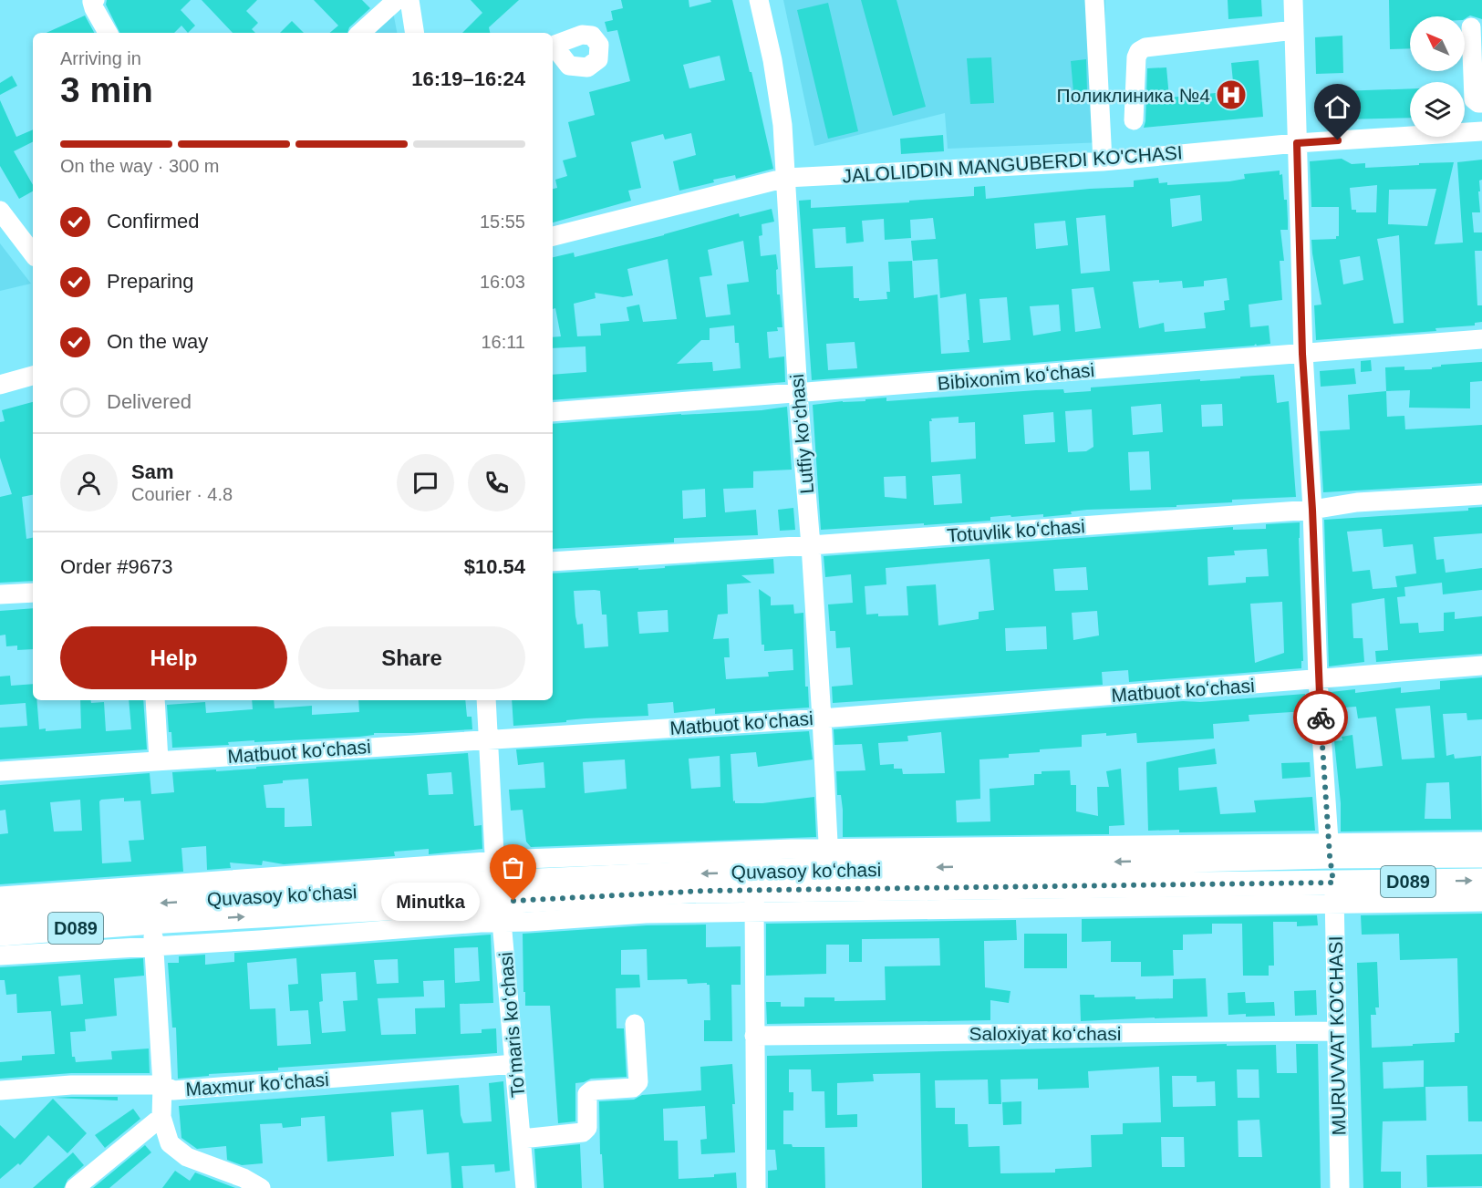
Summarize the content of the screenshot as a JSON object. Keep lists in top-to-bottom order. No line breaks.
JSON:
{"streets":{"main road":["Quvasoy koʻchasi","D089"],"street":["JALOLIDDIN MANGUBERDI KO'CHASI","Bibixonim koʻchasi","Lutfiy koʻchasi","Totuvlik koʻchasi","Matbuot koʻchasi","Toʻmaris koʻchasi","Saloxiyat koʻchasi","MURUVVAT KO'CHASI","Maxmur koʻchasi"]},"crossings":[["JALOLIDDIN MANGUBERDI KO'CHASI","Lutfiy koʻchasi"],["JALOLIDDIN MANGUBERDI KO'CHASI","MURUVVAT KO'CHASI"],["Bibixonim koʻchasi","Lutfiy koʻchasi"],["Bibixonim koʻchasi","MURUVVAT KO'CHASI"],["Lutfiy koʻchasi","Totuvlik koʻchasi"],["Lutfiy koʻchasi","Matbuot koʻchasi"],["Lutfiy koʻchasi","Quvasoy koʻchasi"],["Totuvlik koʻchasi","MURUVVAT KO'CHASI"],["Matbuot koʻchasi","Toʻmaris koʻchasi"],["Matbuot koʻchasi","MURUVVAT KO'CHASI"],["Quvasoy koʻchasi","Toʻmaris koʻchasi"],["Quvasoy koʻchasi","MURUVVAT KO'CHASI"],["Toʻmaris koʻchasi","Maxmur koʻchasi"],["Saloxiyat koʻchasi","MURUVVAT KO'CHASI"]],"places":{"hospital":["Поликлиника №4"],"other":["Minutka"]},"north":"top left","page":{"heading":["3 min","Arriving in","16:19–16:24"],"panel":["Sam","Courier · 4.8","Order #9673","$10.54"],"bar":"On the way · 300 m","list":[["Confirmed","15:55"],["Preparing","16:03"],["On the way","16:11"],"Delivered"],"buttons":["Help","Share"],"bubble":"Minutka"}}
